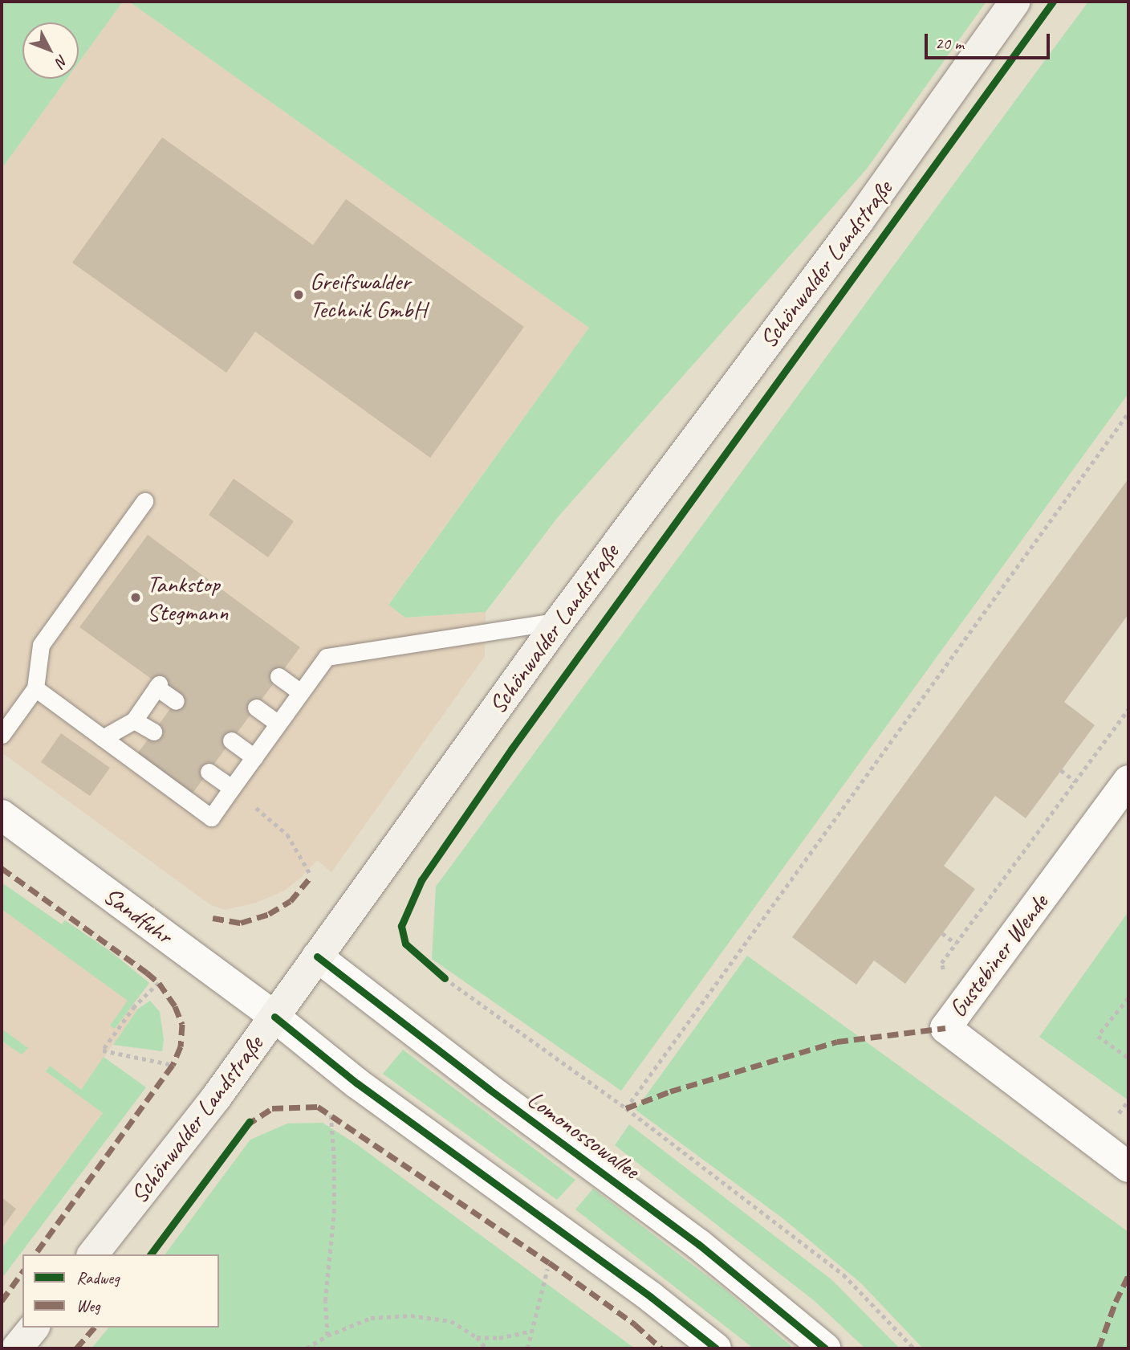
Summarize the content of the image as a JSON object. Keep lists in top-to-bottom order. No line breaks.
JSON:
{"streets":{"main road":["Schönwalder Landstraße"],"street":["Sandfuhr","Gustebiner Wende","Lomonossowallee"]},"crossings":[["Schönwalder Landstraße","Sandfuhr"],["Schönwalder Landstraße","Lomonossowallee"]],"places":["Greifswalder Technik GmbH","Tankstop Stegmann"],"legend":["Radweg","Weg"],"scale_bar":"20 m","north":"bottom right"}
